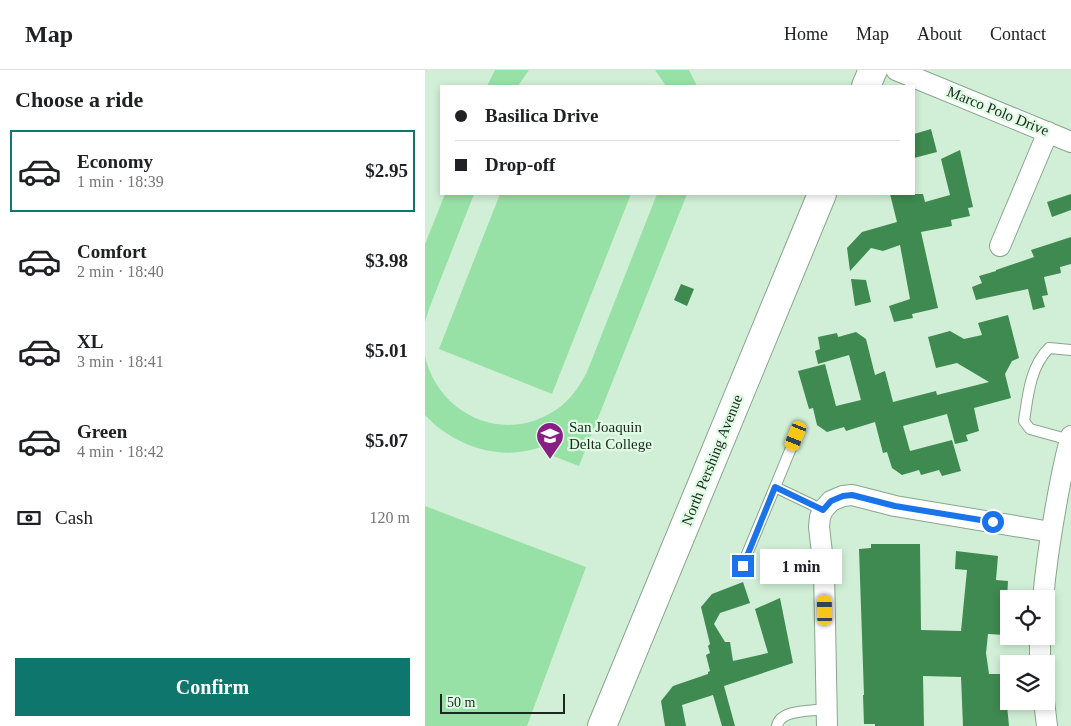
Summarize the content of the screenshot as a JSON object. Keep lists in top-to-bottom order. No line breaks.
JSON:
{"streets":{"main road":["North Pershing Avenue"],"street":["Marco Polo Drive"]},"places":{"school or university":["San Joaquin Delta College"]},"scale_bar":"50 m","page":{"header":"Map","nav":["Home","Map","About","Contact"],"heading":"Choose a ride","banner":["Basilica Drive","Drop-off"],"list":[{"name":"Economy","note":"1 min · 18:39","value":"$2.95"},{"name":"Comfort","note":"2 min · 18:40","value":"$3.98"},{"name":"XL","note":"3 min · 18:41","value":"$5.01"},{"name":"Green","note":"4 min · 18:42","value":"$5.07"}],"pay":["Cash","120 m"],"bubble":"1 min","buttons":"Confirm","scale":"50 m"}}
